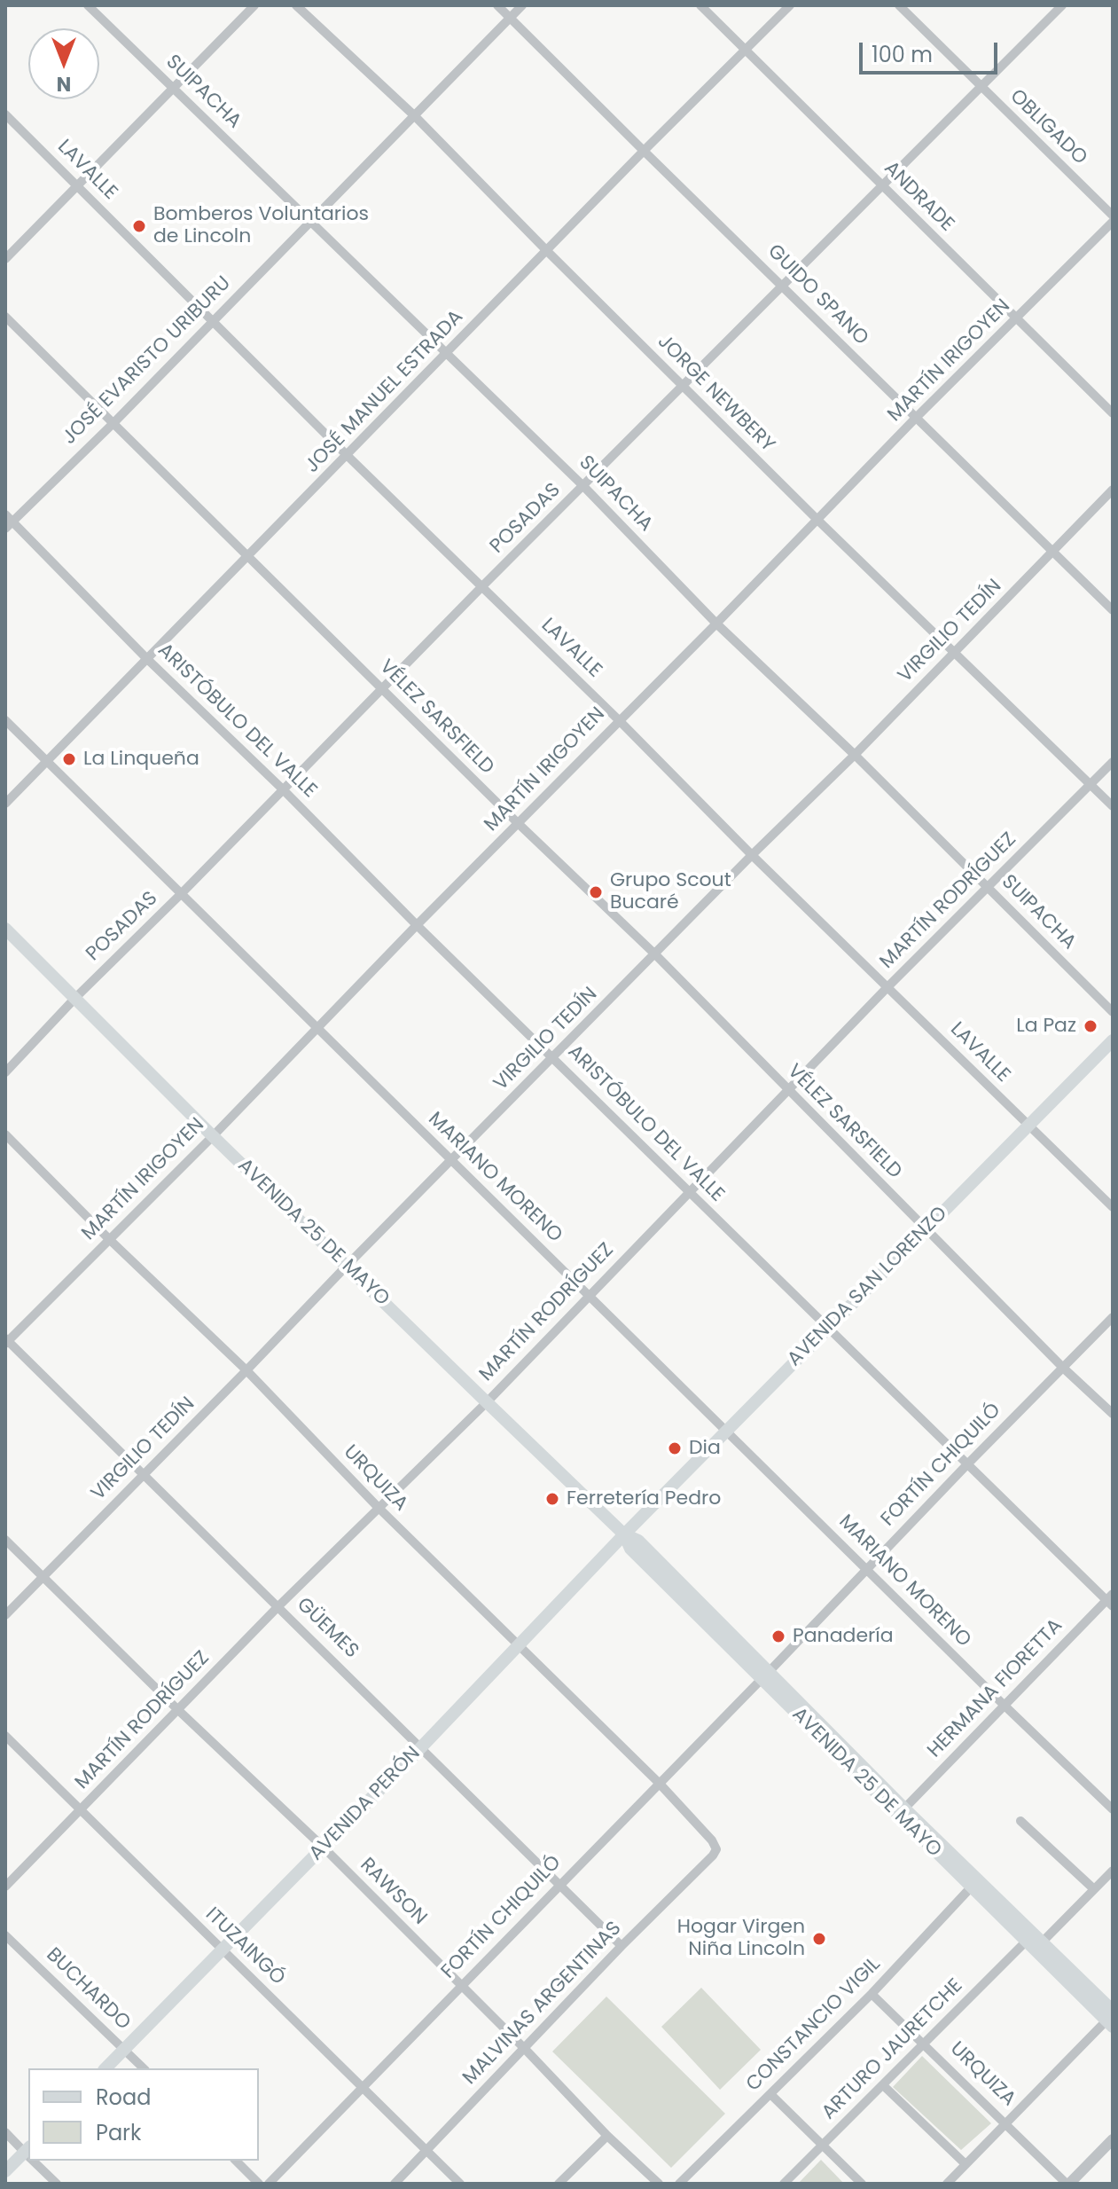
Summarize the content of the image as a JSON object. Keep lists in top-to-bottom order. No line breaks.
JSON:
{"streets":{"main road":["AVENIDA 25 DE MAYO","AVENIDA SAN LORENZO","AVENIDA PERÓN"],"street":["SUIPACHA","OBLIGADO","LAVALLE","ANDRADE","GUIDO SPANO","JOSÉ EVARISTO URIBURU","MARTÍN IRIGOYEN","JOSÉ MANUEL ESTRADA","JORGE NEWBERY","POSADAS","VIRGILIO TEDÍN","VÉLEZ SARSFIELD","ARISTÓBULO DEL VALLE","MARTÍN RODRÍGUEZ","MARIANO MORENO","FORTÍN CHIQUILÓ","URQUIZA","GÜEMES","HERMANA FIORETTA","RAWSON","ITUZAINGÓ","BUCHARDO","MALVINAS ARGENTINAS","CONSTANCIO VIGIL","ARTURO JAURETCHE"]},"crossings":[["SUIPACHA","JOSÉ EVARISTO URIBURU"],["SUIPACHA","MARTÍN IRIGOYEN"],["SUIPACHA","JOSÉ MANUEL ESTRADA"],["SUIPACHA","POSADAS"],["SUIPACHA","VIRGILIO TEDÍN"],["SUIPACHA","MARTÍN RODRÍGUEZ"],["OBLIGADO","POSADAS"],["LAVALLE","JOSÉ EVARISTO URIBURU"],["LAVALLE","MARTÍN IRIGOYEN"],["LAVALLE","JOSÉ MANUEL ESTRADA"],["LAVALLE","POSADAS"],["LAVALLE","VIRGILIO TEDÍN"],["LAVALLE","MARTÍN RODRÍGUEZ"],["LAVALLE","AVENIDA SAN LORENZO"],["ANDRADE","MARTÍN IRIGOYEN"],["ANDRADE","JOSÉ MANUEL ESTRADA"],["ANDRADE","POSADAS"],["GUIDO SPANO","JOSÉ EVARISTO URIBURU"],["GUIDO SPANO","MARTÍN IRIGOYEN"],["GUIDO SPANO","JOSÉ MANUEL ESTRADA"],["GUIDO SPANO","POSADAS"],["GUIDO SPANO","VIRGILIO TEDÍN"],["JOSÉ EVARISTO URIBURU","JORGE NEWBERY"],["JOSÉ EVARISTO URIBURU","VÉLEZ SARSFIELD"],["JOSÉ EVARISTO URIBURU","ARISTÓBULO DEL VALLE"],["MARTÍN IRIGOYEN","JORGE NEWBERY"],["MARTÍN IRIGOYEN","VÉLEZ SARSFIELD"],["MARTÍN IRIGOYEN","ARISTÓBULO DEL VALLE"],["MARTÍN IRIGOYEN","MARIANO MORENO"],["MARTÍN IRIGOYEN","AVENIDA 25 DE MAYO"],["MARTÍN IRIGOYEN","URQUIZA"],["MARTÍN IRIGOYEN","GÜEMES"],["JOSÉ MANUEL ESTRADA","JORGE NEWBERY"],["JOSÉ MANUEL ESTRADA","VÉLEZ SARSFIELD"],["JOSÉ MANUEL ESTRADA","ARISTÓBULO DEL VALLE"],["JOSÉ MANUEL ESTRADA","MARIANO MORENO"],["JORGE NEWBERY","POSADAS"],["JORGE NEWBERY","VIRGILIO TEDÍN"],["JORGE NEWBERY","MARTÍN RODRÍGUEZ"],["POSADAS","VÉLEZ SARSFIELD"],["POSADAS","ARISTÓBULO DEL VALLE"],["POSADAS","MARIANO MORENO"],["POSADAS","AVENIDA 25 DE MAYO"],["VIRGILIO TEDÍN","VÉLEZ SARSFIELD"],["VIRGILIO TEDÍN","ARISTÓBULO DEL VALLE"],["VIRGILIO TEDÍN","MARIANO MORENO"],["VIRGILIO TEDÍN","AVENIDA 25 DE MAYO"],["VIRGILIO TEDÍN","URQUIZA"],["VIRGILIO TEDÍN","GÜEMES"],["VIRGILIO TEDÍN","RAWSON"],["VÉLEZ SARSFIELD","MARTÍN RODRÍGUEZ"],["VÉLEZ SARSFIELD","AVENIDA SAN LORENZO"],["VÉLEZ SARSFIELD","FORTÍN CHIQUILÓ"],["ARISTÓBULO DEL VALLE","MARTÍN RODRÍGUEZ"],["ARISTÓBULO DEL VALLE","AVENIDA SAN LORENZO"],["ARISTÓBULO DEL VALLE","FORTÍN CHIQUILÓ"],["ARISTÓBULO DEL VALLE","HERMANA FIORETTA"],["MARTÍN RODRÍGUEZ","MARIANO MORENO"],["MARTÍN RODRÍGUEZ","AVENIDA 25 DE MAYO"],["MARTÍN RODRÍGUEZ","URQUIZA"],["MARTÍN RODRÍGUEZ","GÜEMES"],["MARTÍN RODRÍGUEZ","RAWSON"],["MARTÍN RODRÍGUEZ","ITUZAINGÓ"],["MARIANO MORENO","AVENIDA SAN LORENZO"],["MARIANO MORENO","FORTÍN CHIQUILÓ"],["MARIANO MORENO","HERMANA FIORETTA"],["AVENIDA 25 DE MAYO","AVENIDA SAN LORENZO"],["AVENIDA 25 DE MAYO","FORTÍN CHIQUILÓ"],["AVENIDA 25 DE MAYO","HERMANA FIORETTA"],["AVENIDA 25 DE MAYO","AVENIDA PERÓN"],["AVENIDA 25 DE MAYO","CONSTANCIO VIGIL"],["AVENIDA 25 DE MAYO","ARTURO JAURETCHE"],["AVENIDA SAN LORENZO","AVENIDA PERÓN"],["FORTÍN CHIQUILÓ","URQUIZA"],["FORTÍN CHIQUILÓ","GÜEMES"],["FORTÍN CHIQUILÓ","RAWSON"],["FORTÍN CHIQUILÓ","ITUZAINGÓ"],["URQUIZA","AVENIDA PERÓN"],["URQUIZA","MALVINAS ARGENTINAS"],["URQUIZA","CONSTANCIO VIGIL"],["URQUIZA","ARTURO JAURETCHE"],["GÜEMES","AVENIDA PERÓN"],["GÜEMES","MALVINAS ARGENTINAS"],["AVENIDA PERÓN","RAWSON"],["AVENIDA PERÓN","ITUZAINGÓ"],["AVENIDA PERÓN","BUCHARDO"],["RAWSON","MALVINAS ARGENTINAS"],["ITUZAINGÓ","MALVINAS ARGENTINAS"]],"places":["Bomberos Voluntarios de Lincoln","La Linqueña","Grupo Scout Bucaré","La Paz","Dia","Ferretería Pedro","Panadería","Hogar Virgen Niña Lincoln"],"legend":["Road","Park"],"scale_bar":"100 m","north":"bottom"}
